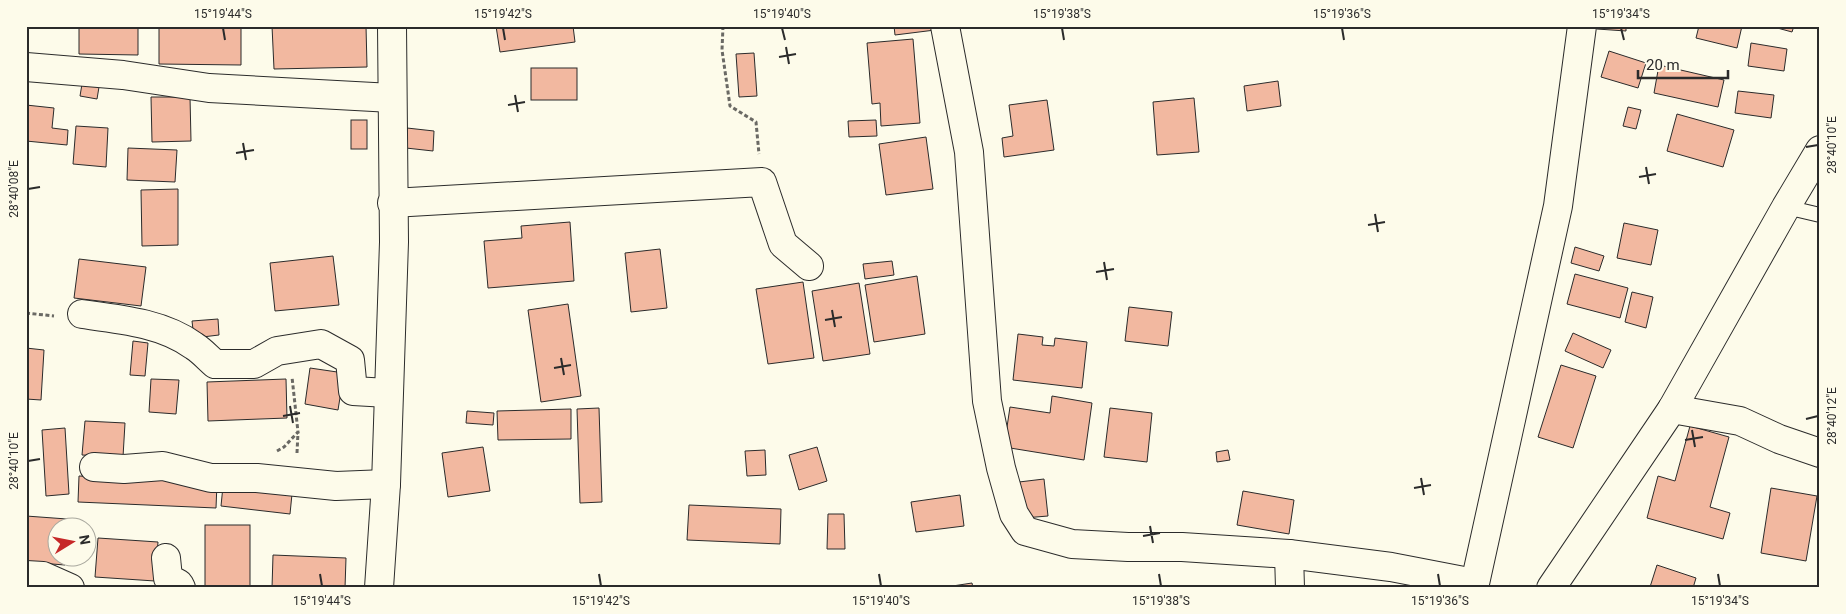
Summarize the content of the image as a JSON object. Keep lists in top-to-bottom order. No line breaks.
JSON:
{"scale_bar":"20 m","north":"right","coordinates":["15°19'44\"S","15°19'42\"S","15°19'40\"S","15°19'38\"S","15°19'36\"S","15°19'34\"S","28°40'10\"E","28°40'08\"E","28°40'12\"E"]}
